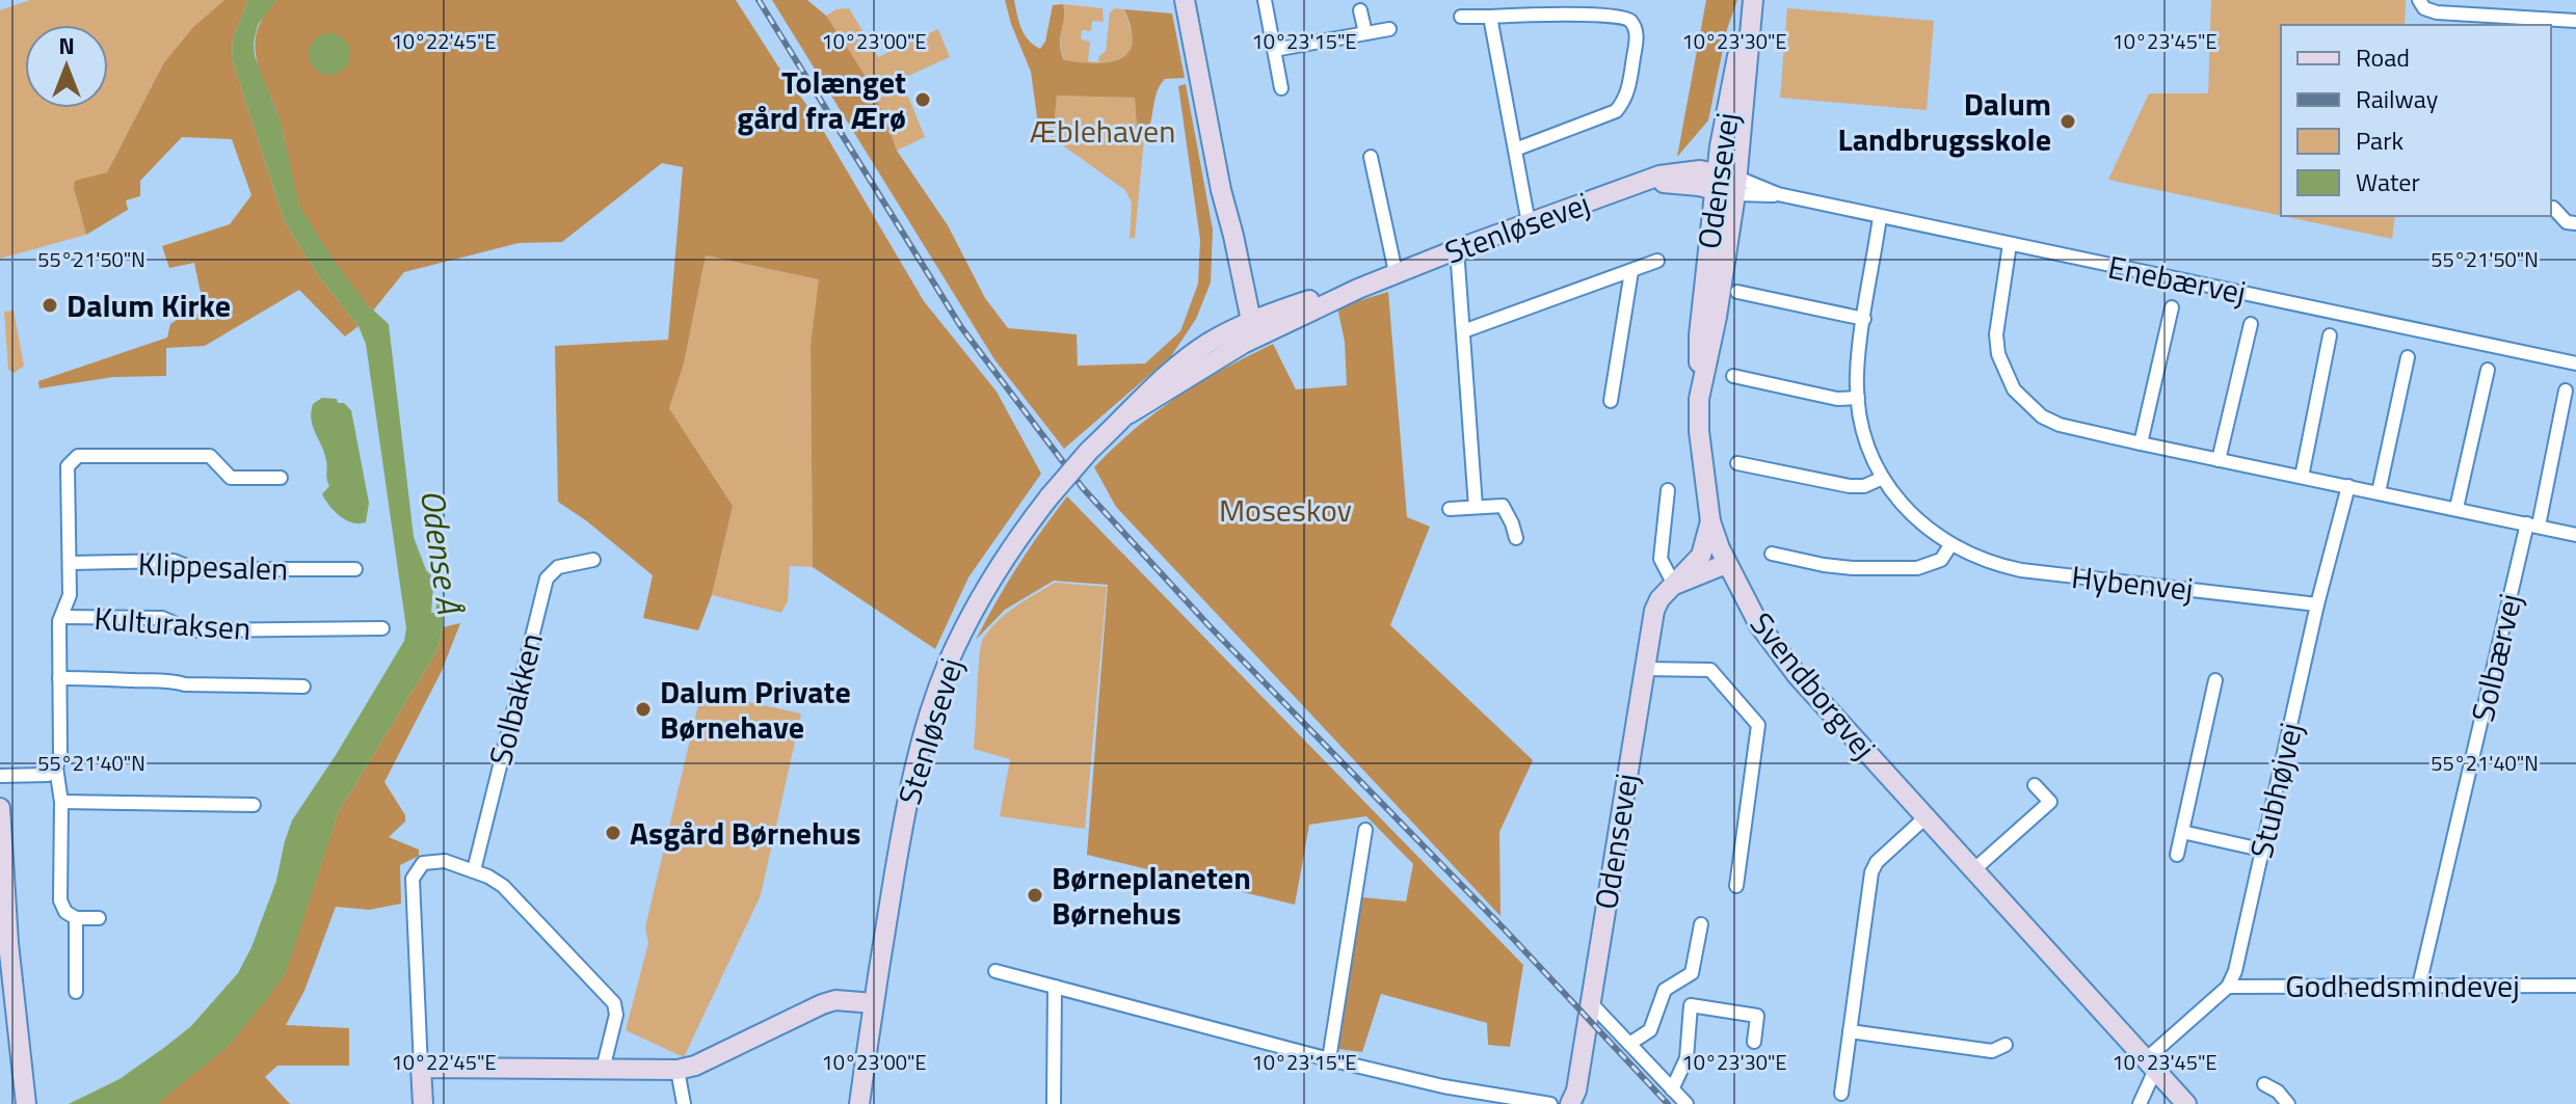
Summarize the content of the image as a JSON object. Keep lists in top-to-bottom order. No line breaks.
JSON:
{"streets":{"street":["Odensevej","Stenløsevej","Enebærvej","Klippesalen","Hybenvej","Kulturaksen","Solbærvej","Svendborgvej","Solbakken","Stubhøjvej","Godhedsmindevej"]},"crossings":[["Odensevej","Stenløsevej"],["Odensevej","Enebærvej"],["Odensevej","Svendborgvej"],["Stenløsevej","Enebærvej"],["Stenløsevej","Svendborgvej"],["Enebærvej","Hybenvej"],["Enebærvej","Svendborgvej"],["Hybenvej","Stubhøjvej"],["Solbærvej","Godhedsmindevej"],["Stubhøjvej","Godhedsmindevej"]],"water":["Odense Å"],"parks":["Æblehaven","Moseskov"],"places":["Tolænget gård fra Ærø","Dalum Landbrugsskole","Dalum Kirke","Dalum Private Børnehave","Asgård Børnehus","Børneplaneten Børnehus"],"legend":["Road","Railway","Park","Water"],"north":"top","coordinates":["10°22'45\"E","10°23'00\"E","10°23'15\"E","10°23'30\"E","10°23'45\"E","55°21'50\"N","55°21'40\"N"]}
